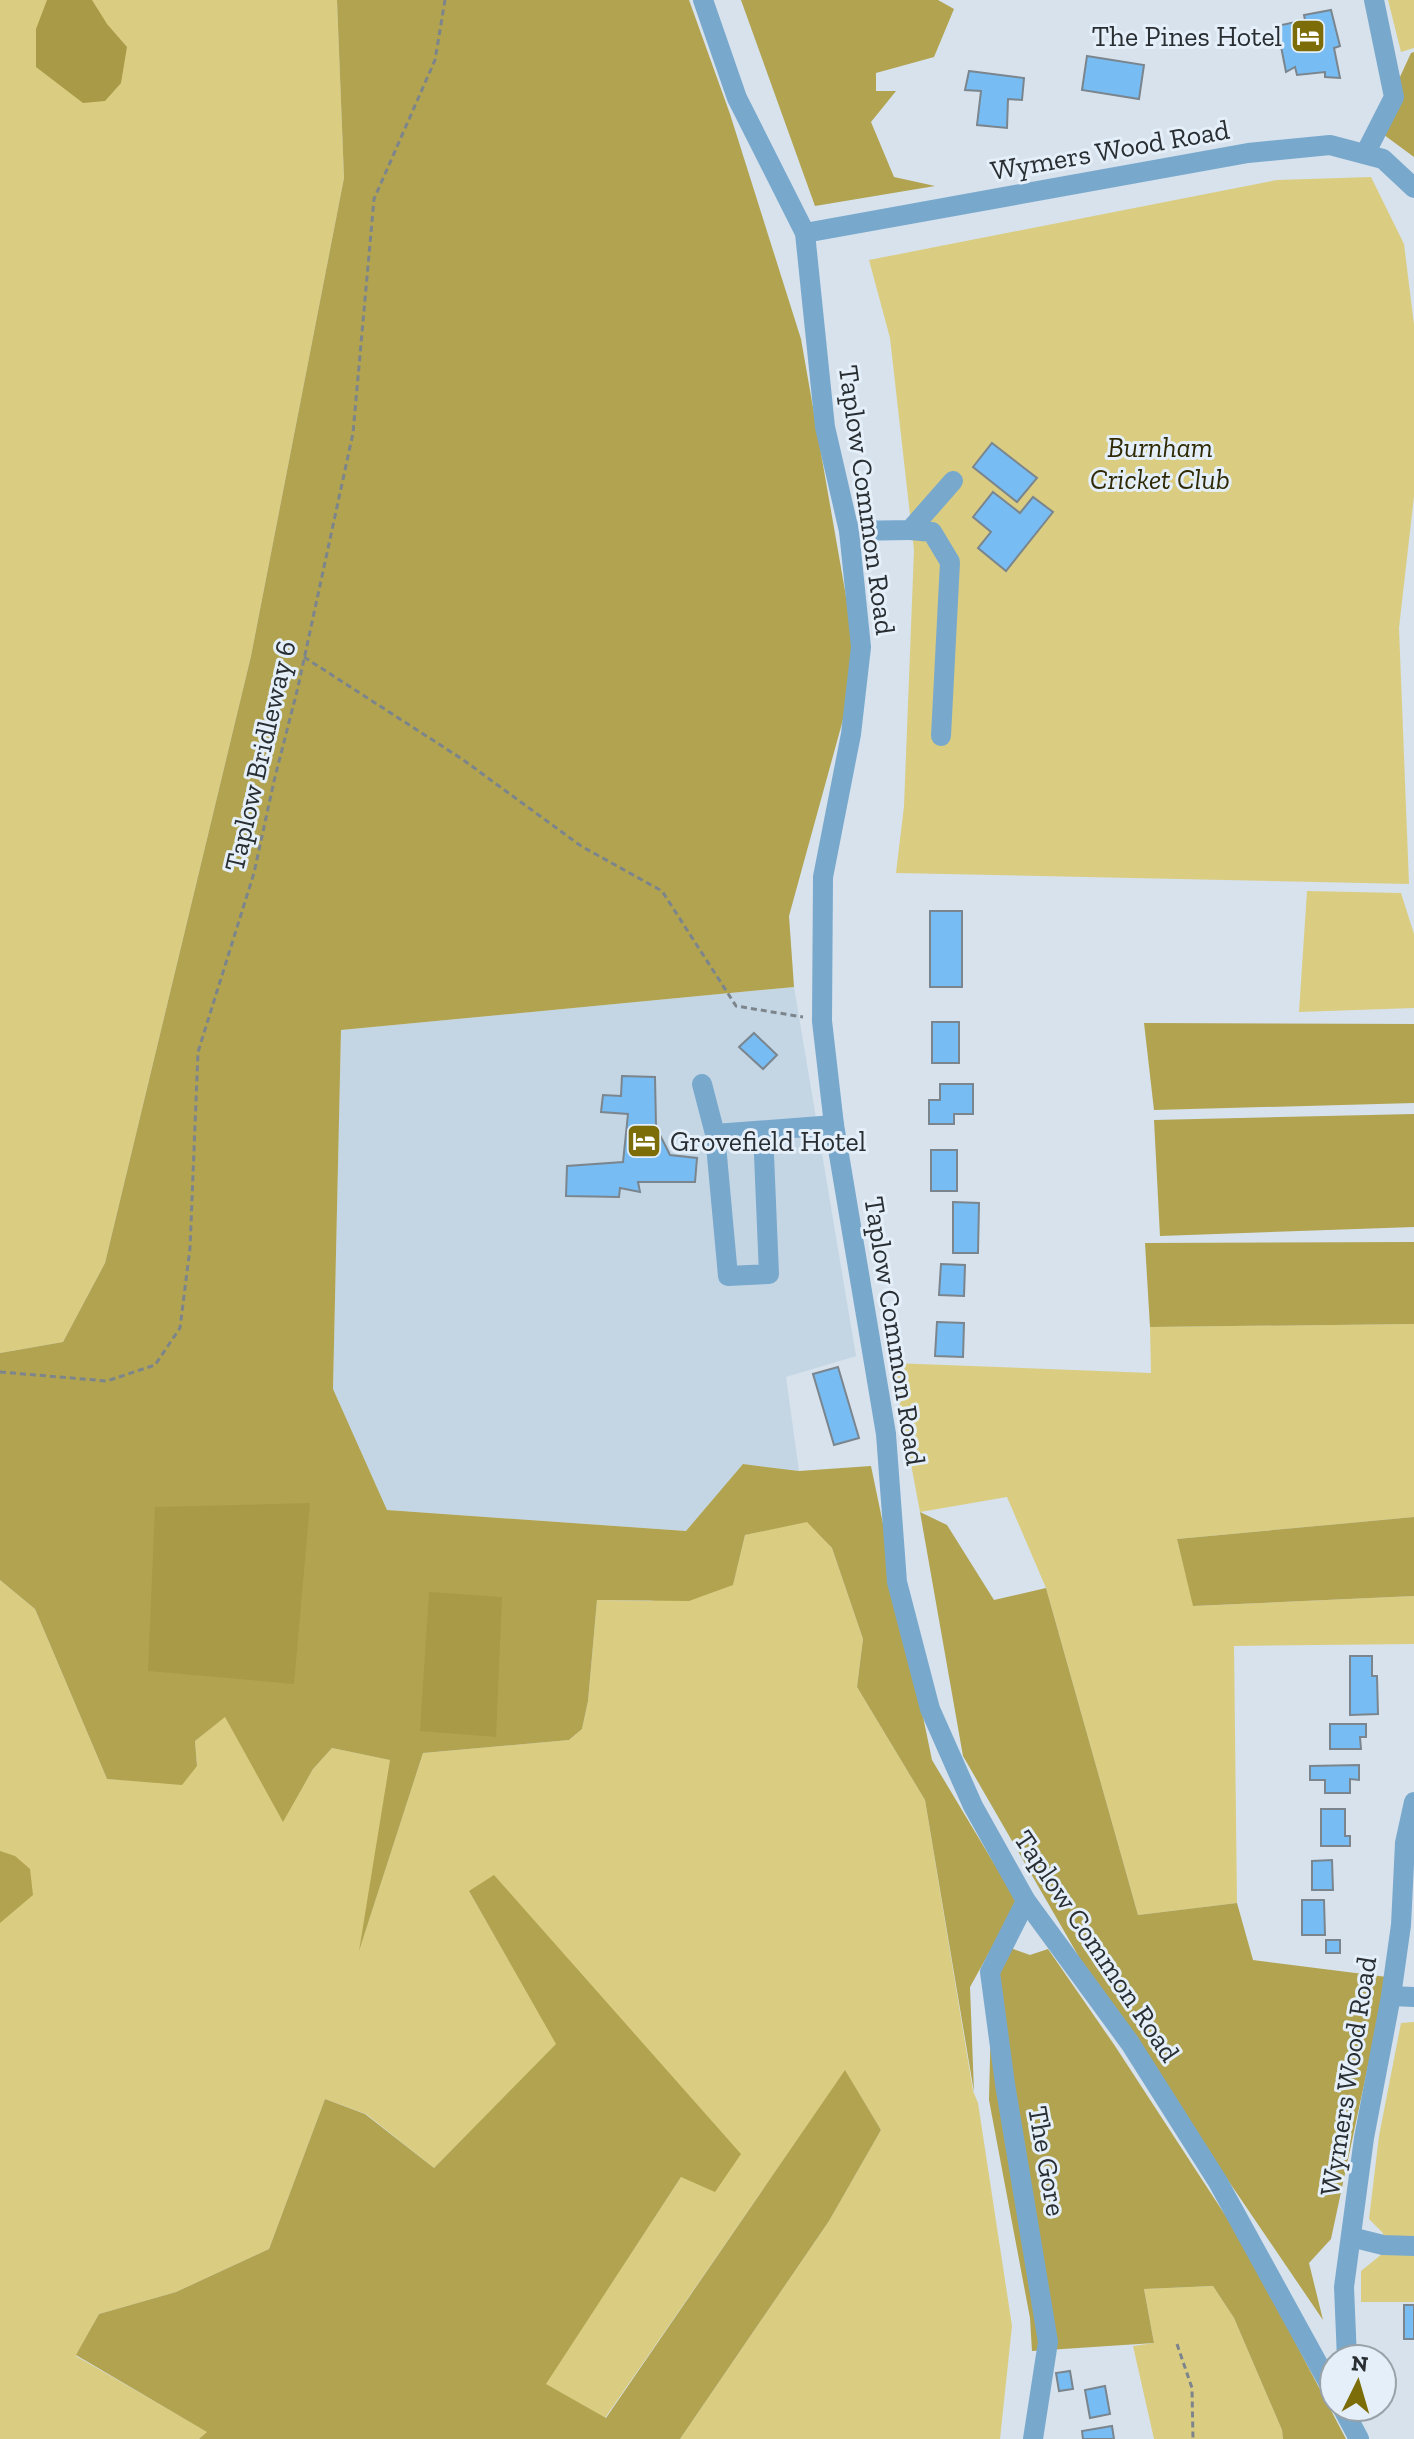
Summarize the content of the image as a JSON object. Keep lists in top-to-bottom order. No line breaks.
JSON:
{"streets":{"street":["Wymers Wood Road","Taplow Common Road","The Gore"],"path":["Taplow Bridleway 6"]},"crossings":[["Wymers Wood Road","Taplow Common Road"],["Taplow Common Road","The Gore"]],"parks":["Burnham Cricket Club"],"places":{"hotel":["The Pines Hotel","Grovefield Hotel"]},"north":"top"}
